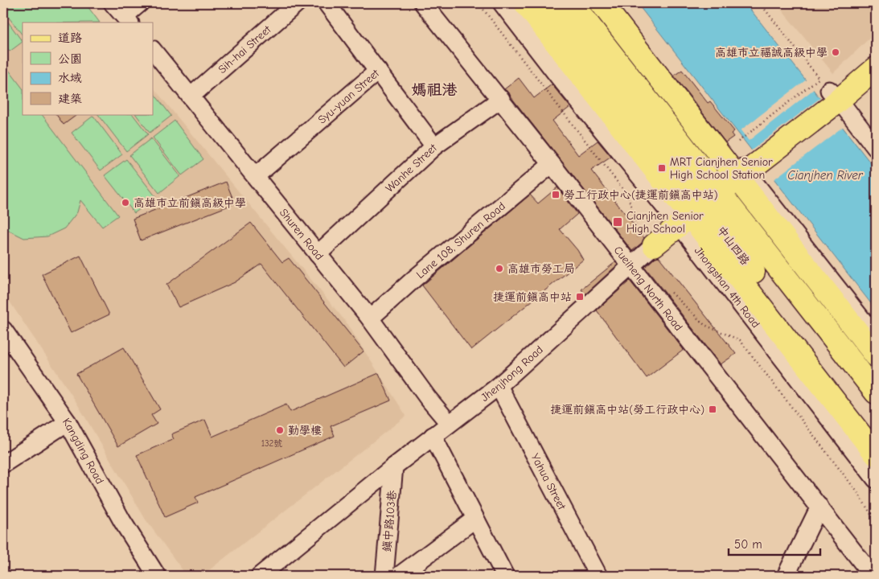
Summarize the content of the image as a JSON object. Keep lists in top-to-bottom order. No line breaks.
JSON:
{"streets":{"main road":["中山四路","Jhongshan 4th Road","Jhenjhong Road"],"street":["Sih-hai Street","Syu-yuan Street","Wanhe Street","Shuren Road","Lane 108, Shuren Road","Cueiheng North Road","Kangding Road","Yahua Street","鎮中路103巷"]},"crossings":[["Sih-hai Street","Shuren Road"],["Syu-yuan Street","Wanhe Street"],["Syu-yuan Street","Shuren Road"],["Wanhe Street","Shuren Road"],["Shuren Road","Lane 108, Shuren Road"],["Shuren Road","Jhenjhong Road"],["Lane 108, Shuren Road","Cueiheng North Road"],["中山四路","Jhongshan 4th Road"],["中山四路","Jhenjhong Road"],["Jhongshan 4th Road","Jhenjhong Road"],["Cueiheng North Road","Jhenjhong Road"],["Jhenjhong Road","Yahua Street"],["Jhenjhong Road","鎮中路103巷"]],"districts":["媽祖港"],"water":["Cianjhen River"],"places":{"other":["高雄市立福誠高級中學","高雄市立前鎮高級中學","高雄市勞工局","勤學樓"],"transit":["MRT Cianjhen Senior High School Station","勞工行政中心(捷運前鎮高中站)","Cianjhen Senior High School","捷運前鎮高中站","捷運前鎮高中站(勞工行政中心)"]},"house_numbers":["132號"],"legend":["道路","公園","水域","建築"],"scale_bar":"50 m"}
